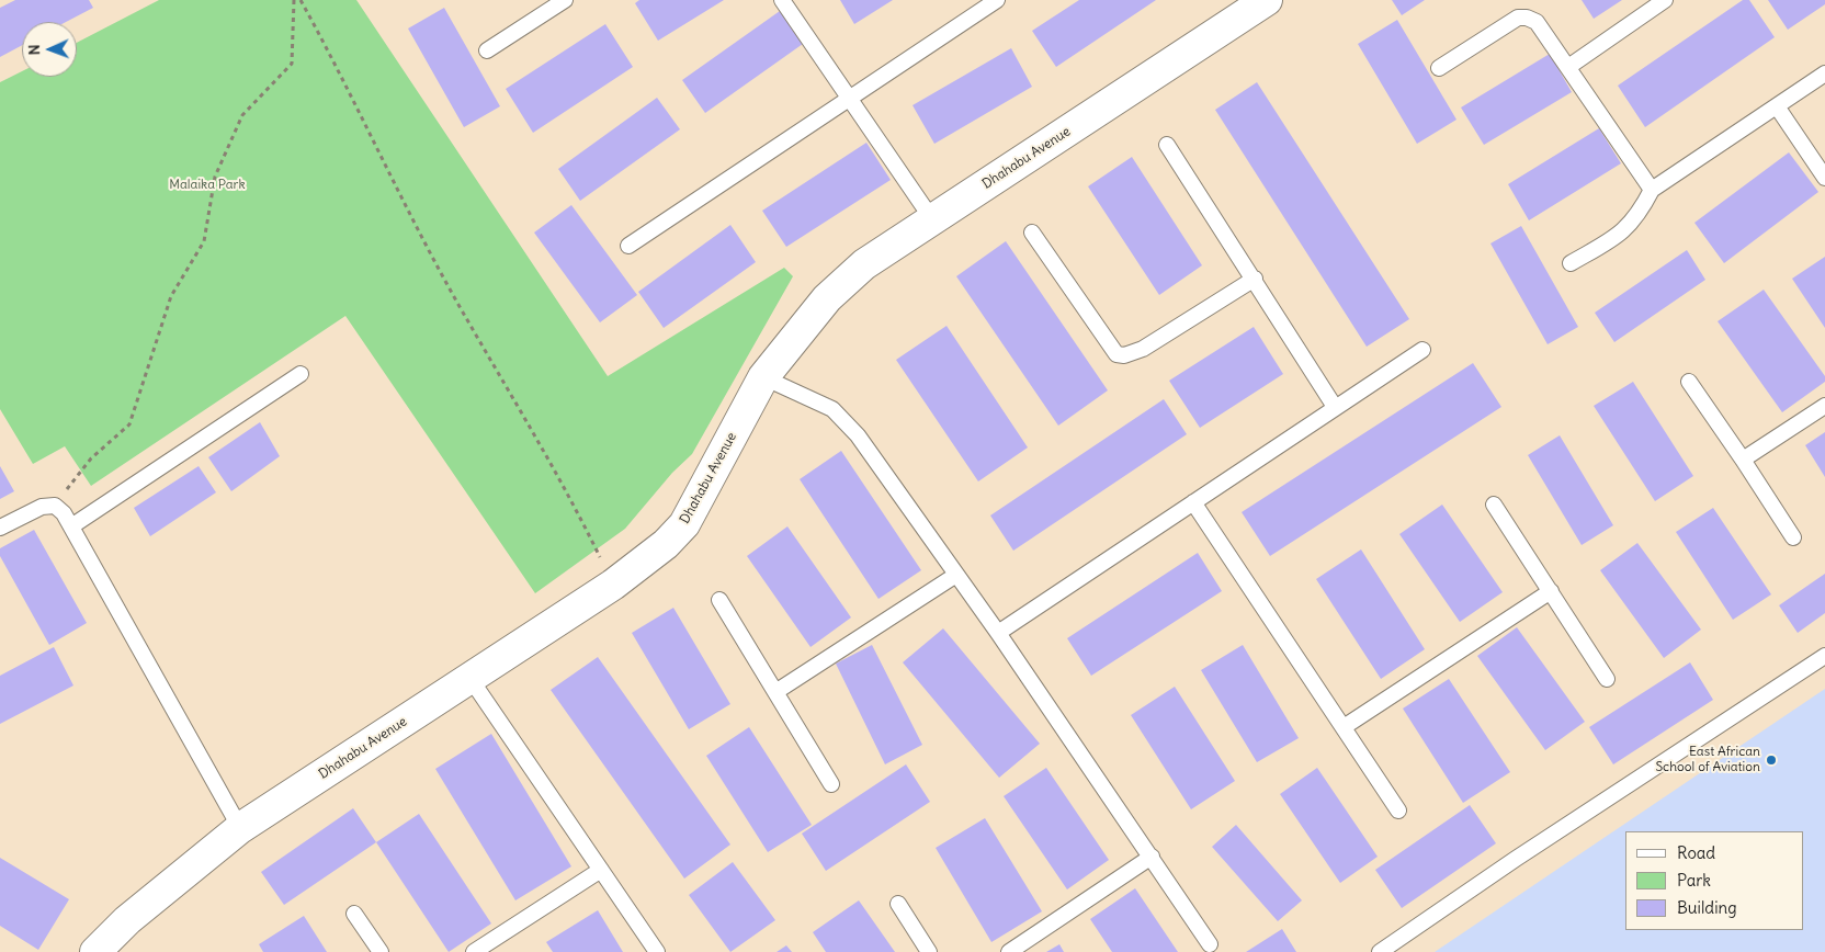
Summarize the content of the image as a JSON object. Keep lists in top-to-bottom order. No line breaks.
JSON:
{"streets":{"street":["Dhahabu Avenue"]},"parks":["Malaika Park"],"places":["East African School of Aviation"],"legend":["Road","Park","Building"],"north":"left"}
